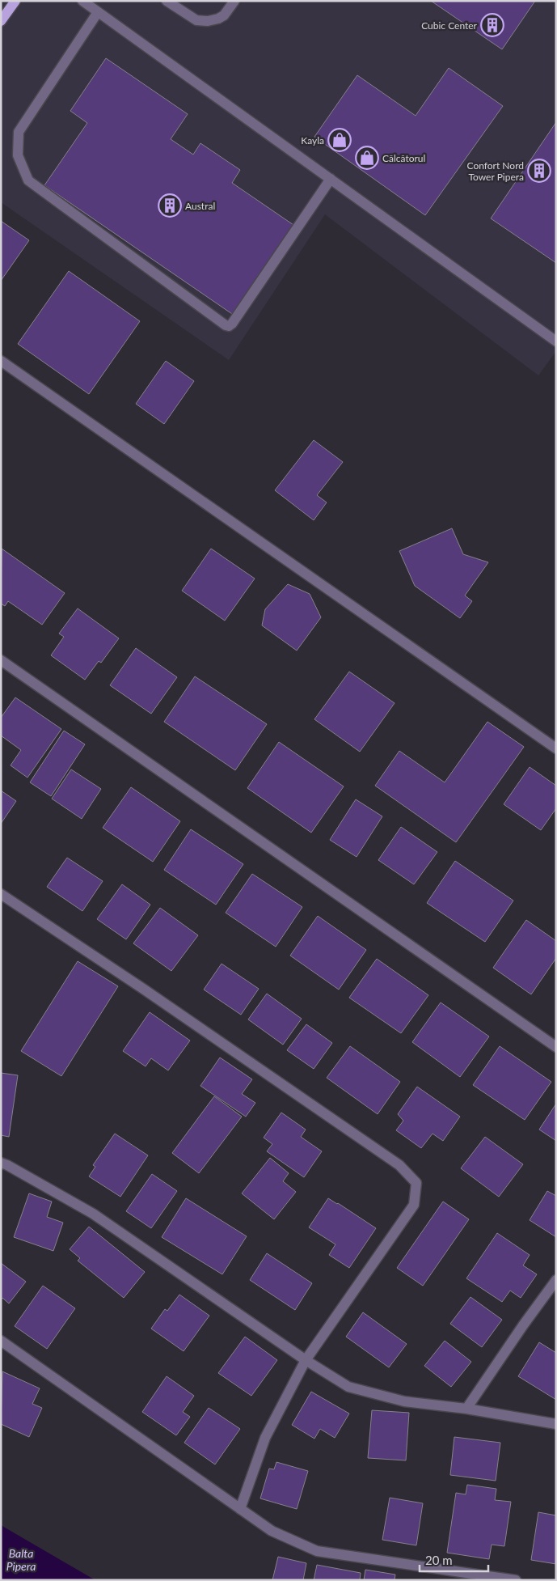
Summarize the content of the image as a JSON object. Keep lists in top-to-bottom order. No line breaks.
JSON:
{"water":["Balta Pipera"],"places":{"building":["Cubic Center","Confort Nord Tower Pipera","Austral"],"shop":["Kayla","Călcătorul"]},"scale_bar":"20 m"}
